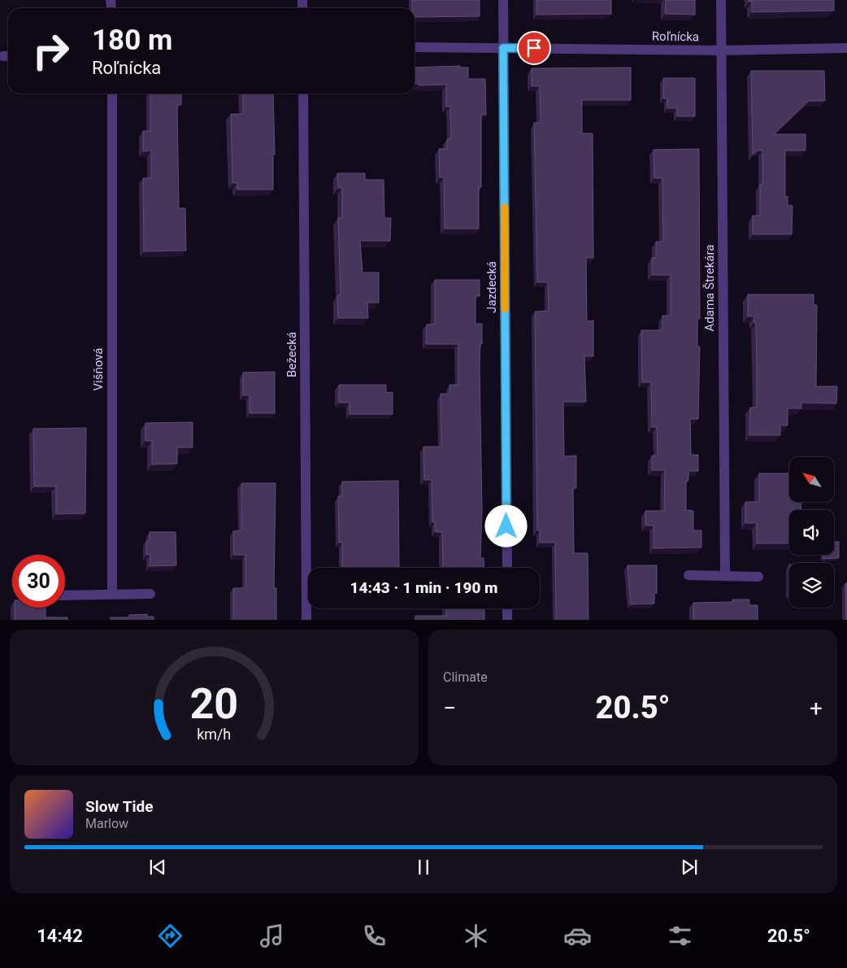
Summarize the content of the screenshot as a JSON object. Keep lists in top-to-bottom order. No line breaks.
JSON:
{"streets":{"street":["Roľnícka","Jazdecká","Adama Štrekára","Bežecká","Višňová"]},"crossings":[["Roľnícka","Jazdecká"],["Roľnícka","Adama Štrekára"]],"north":"top left","page":{"turn":["180 m","Roľnícka"],"limit":"30","trip":"14:43 · 1 min · 190 m","tile":"Climate","heat":["−","20.5°","+"],"song":["Slow Tide","Marlow"],"tabs":["14:42","20.5°"],"gauge":["20","km/h"]}}
